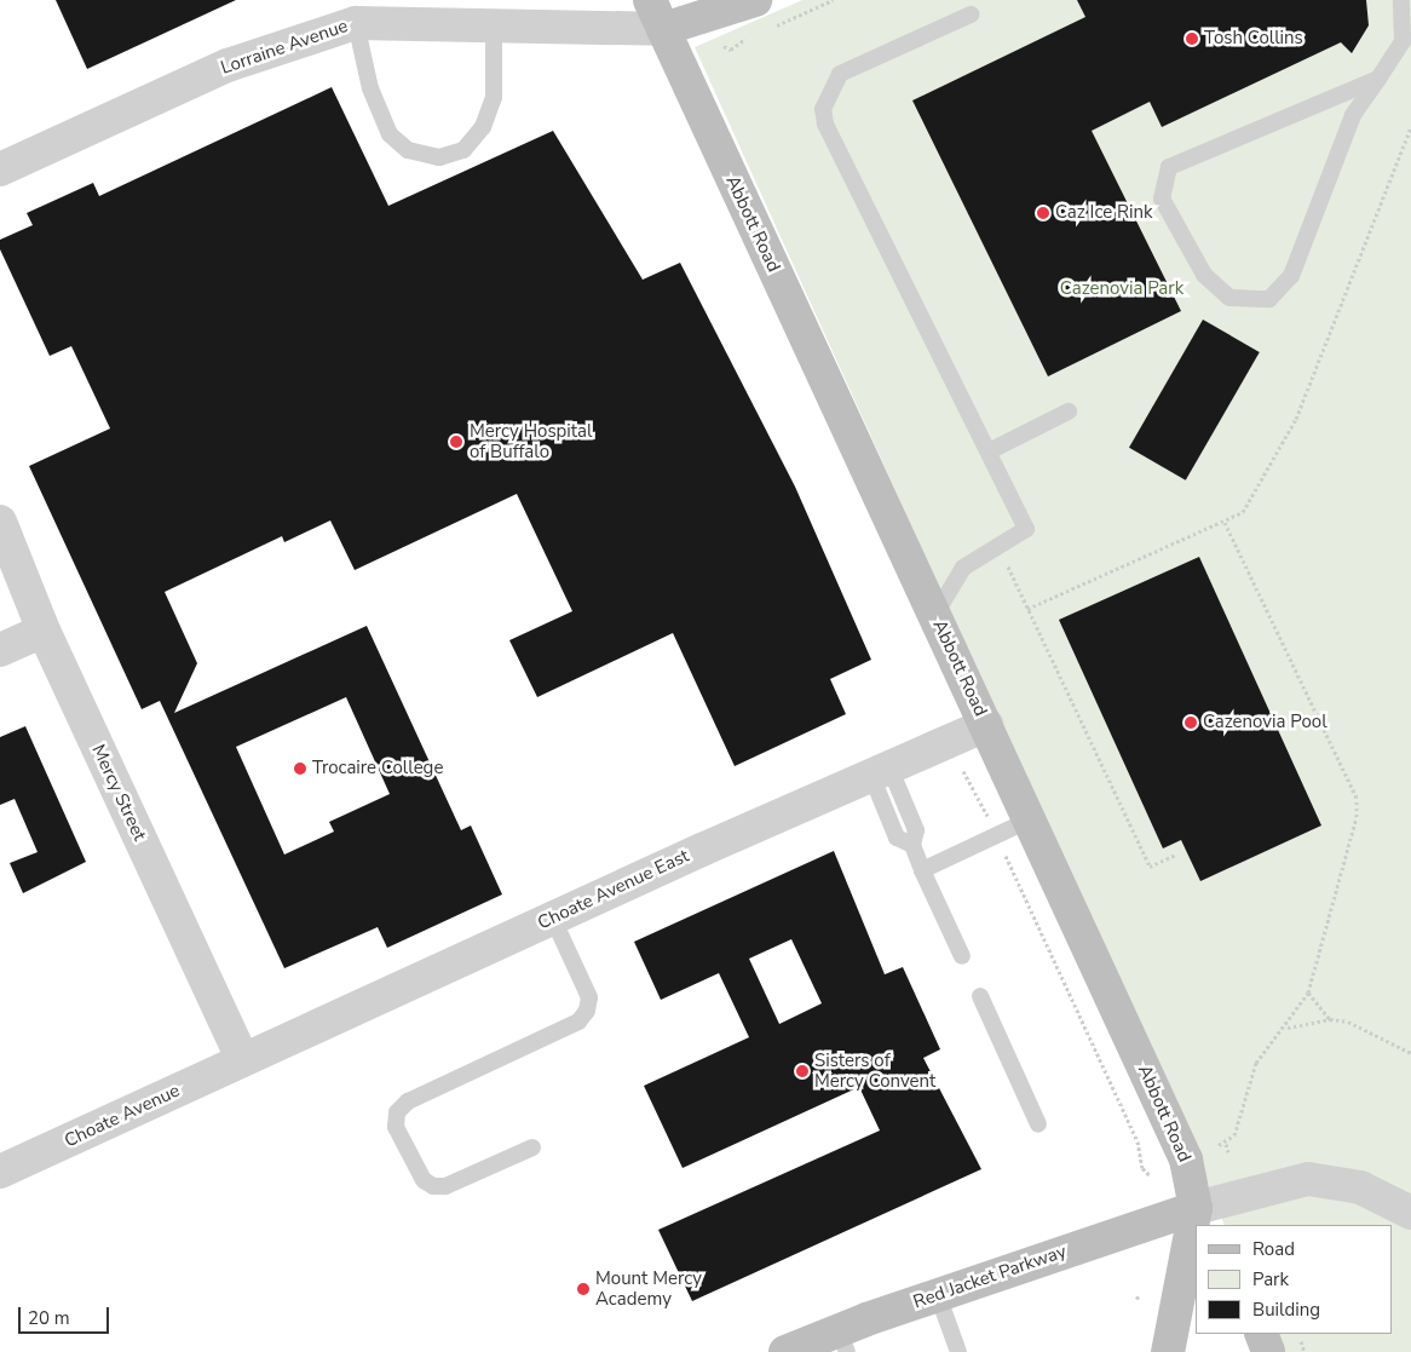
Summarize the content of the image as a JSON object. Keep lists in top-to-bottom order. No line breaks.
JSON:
{"streets":{"street":["Lorraine Avenue","Abbott Road","Mercy Street","Choate Avenue East","Choate Avenue","Red Jacket Parkway"]},"crossings":[["Lorraine Avenue","Abbott Road"],["Abbott Road","Choate Avenue East"],["Abbott Road","Red Jacket Parkway"],["Mercy Street","Choate Avenue East"],["Mercy Street","Choate Avenue"],["Choate Avenue East","Choate Avenue"]],"parks":["Cazenovia Park"],"places":["Tosh Collins","Caz Ice Rink","Mercy Hospital of Buffalo","Cazenovia Pool","Trocaire College","Sisters of Mercy Convent","Mount Mercy Academy"],"legend":["Road","Park","Building"],"scale_bar":"20 m"}
